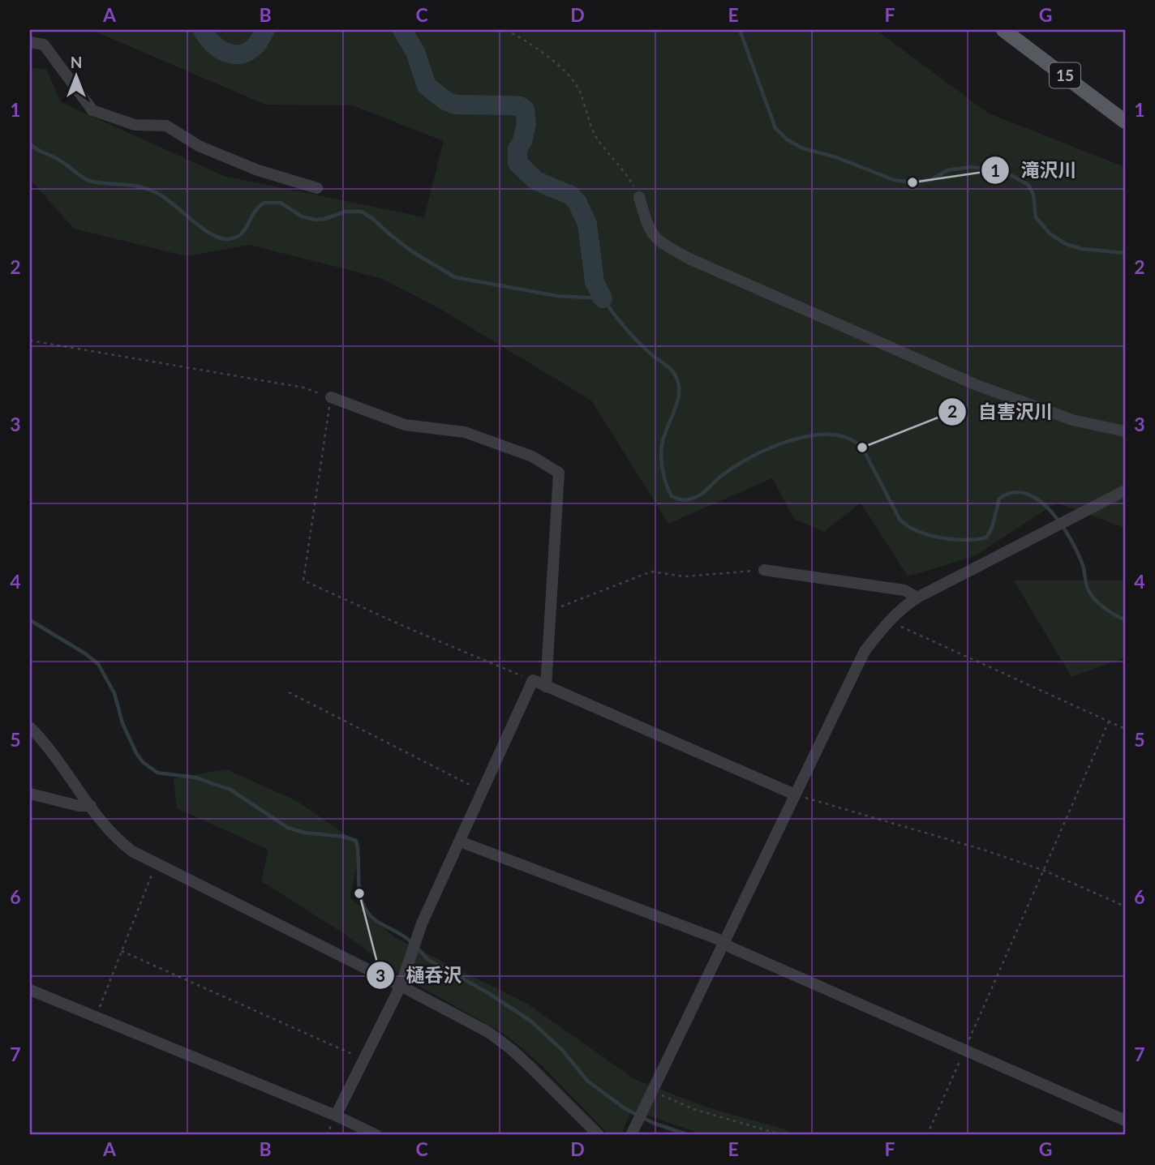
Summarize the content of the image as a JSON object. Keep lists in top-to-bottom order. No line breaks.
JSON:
{"streets":{"main road":["15"]},"places":["滝沢川","自害沢川","樋呑沢"],"north":"top","grid":{"columns":["A","B","C","D","E","F","G"],"rows":["1","2","3","4","5","6","7"]}}
